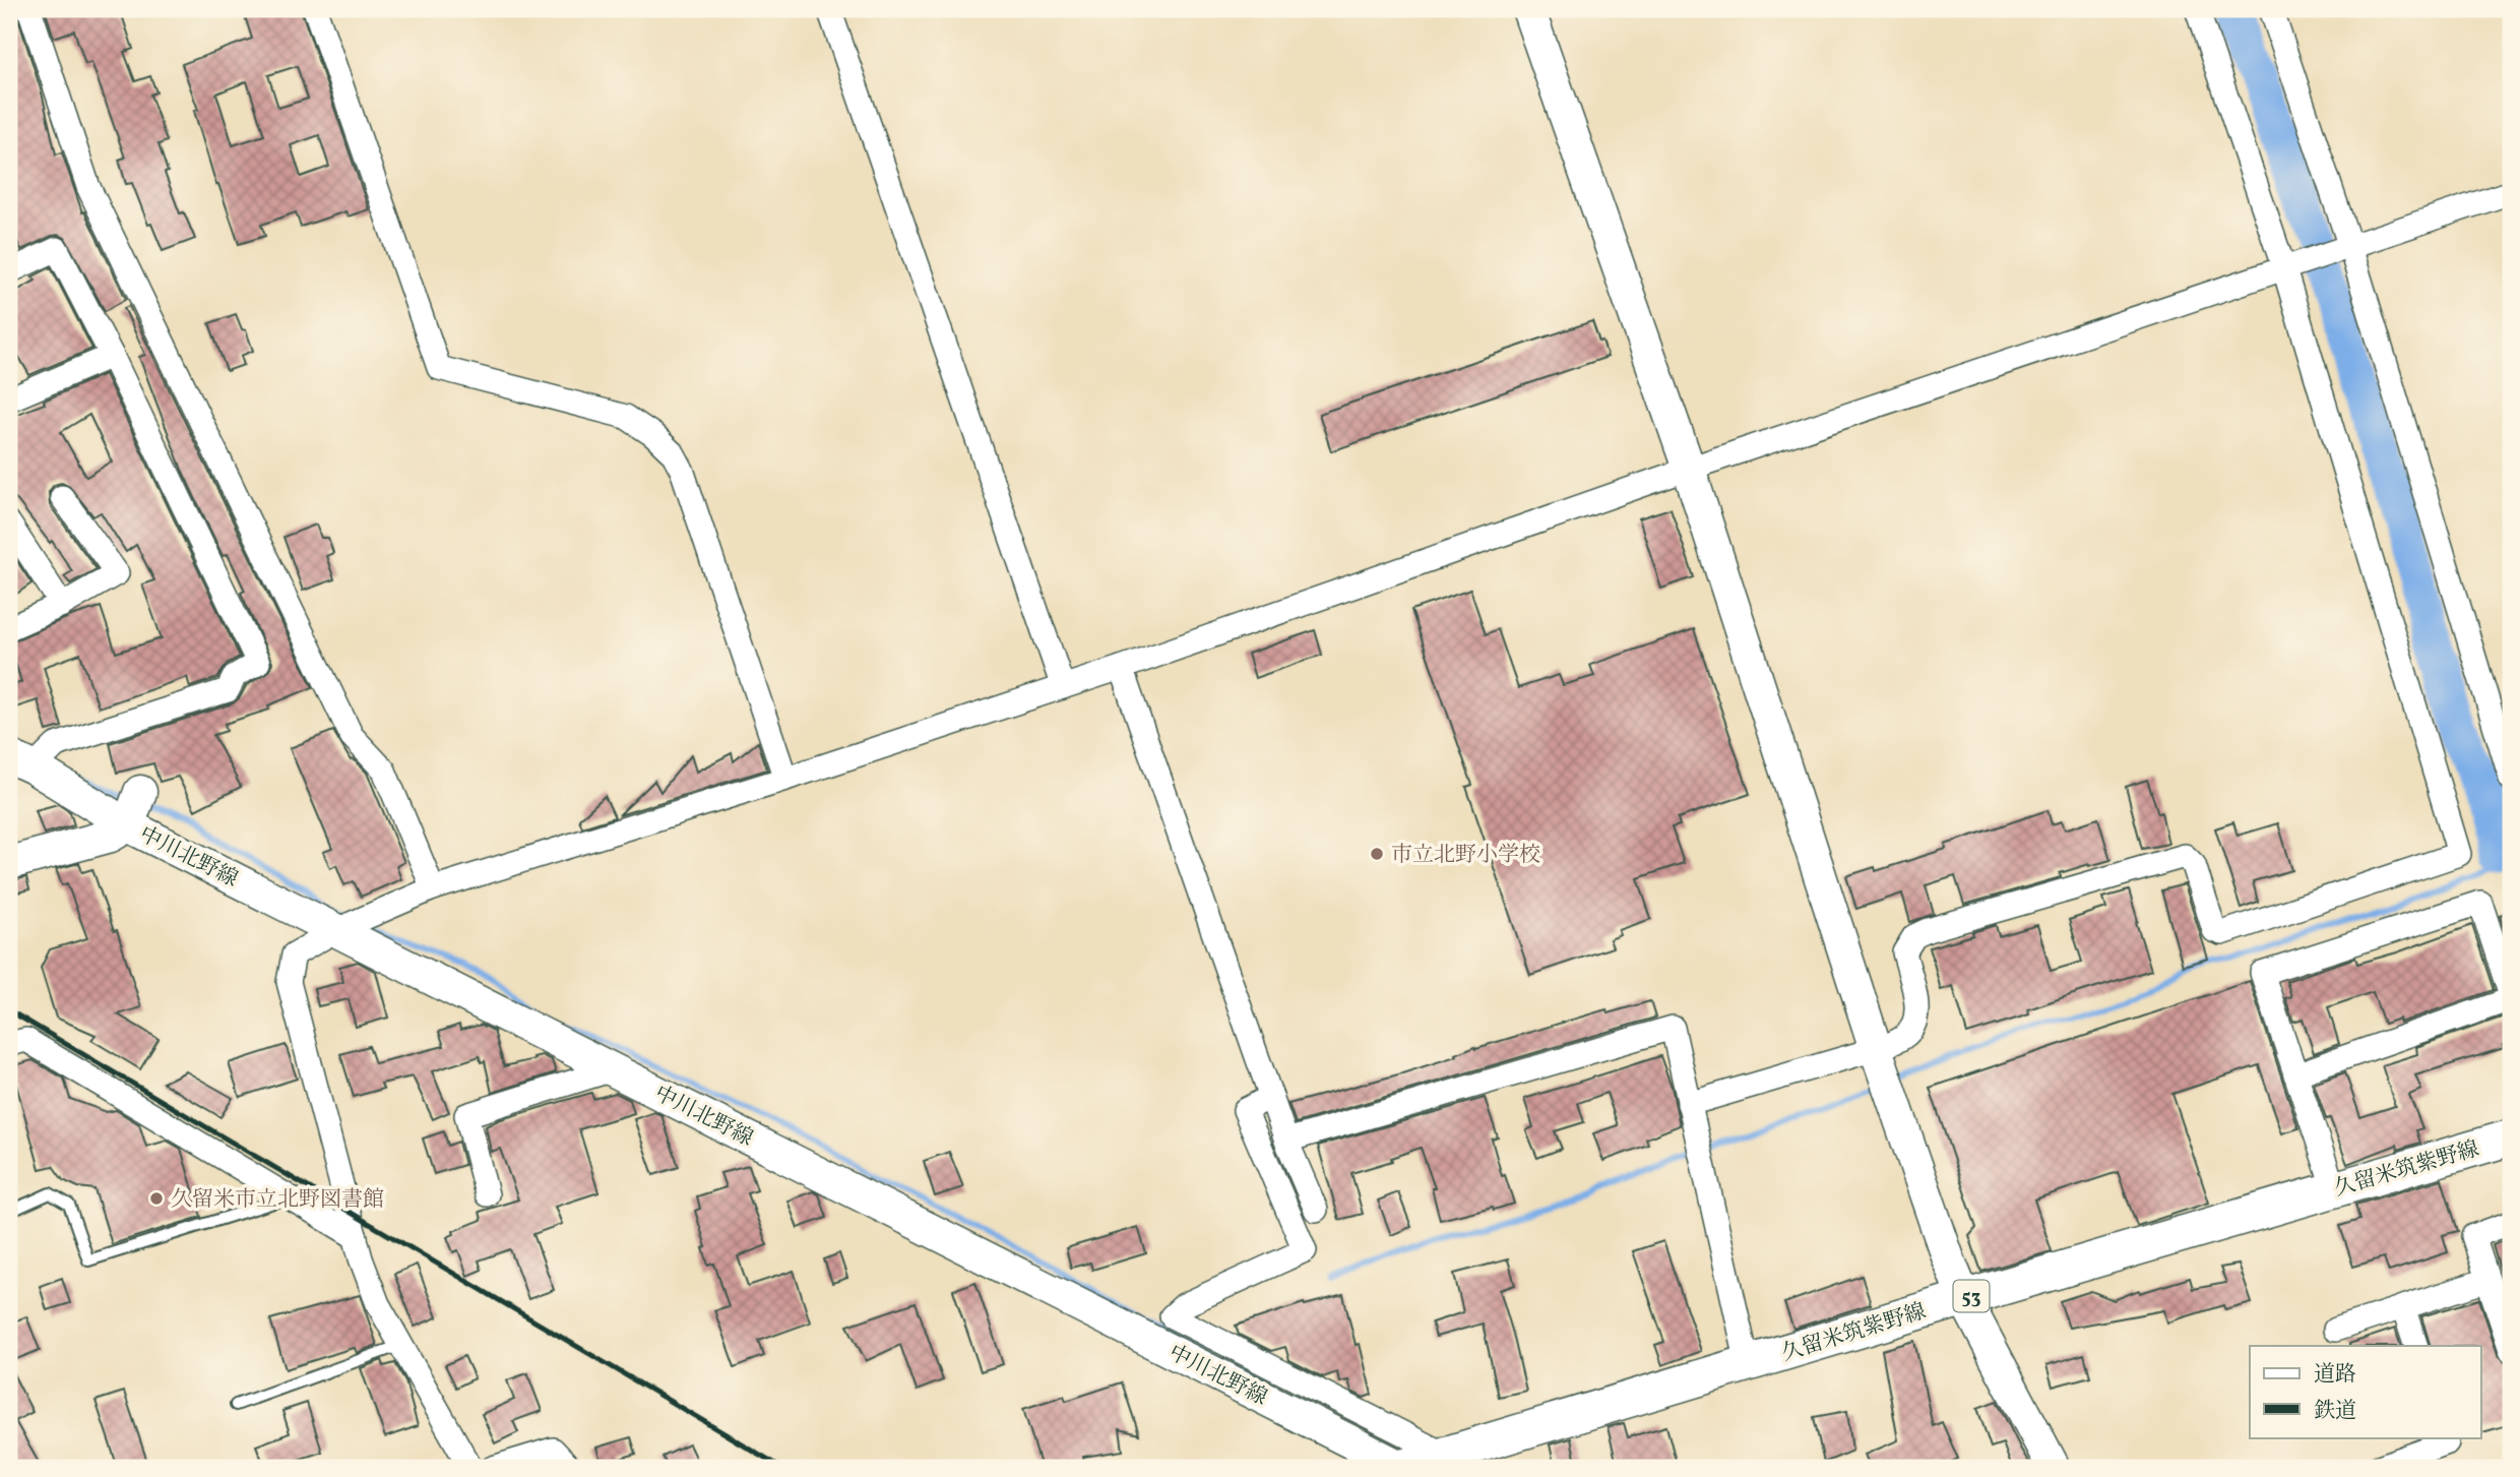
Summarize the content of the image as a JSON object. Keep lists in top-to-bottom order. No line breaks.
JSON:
{"streets":{"main road":["久留米筑紫野線","53"],"street":["中川北野線"]},"crossings":[["中川北野線","久留米筑紫野線"]],"places":["市立北野小学校","久留米市立北野図書館"],"legend":["道路","鉄道"]}
